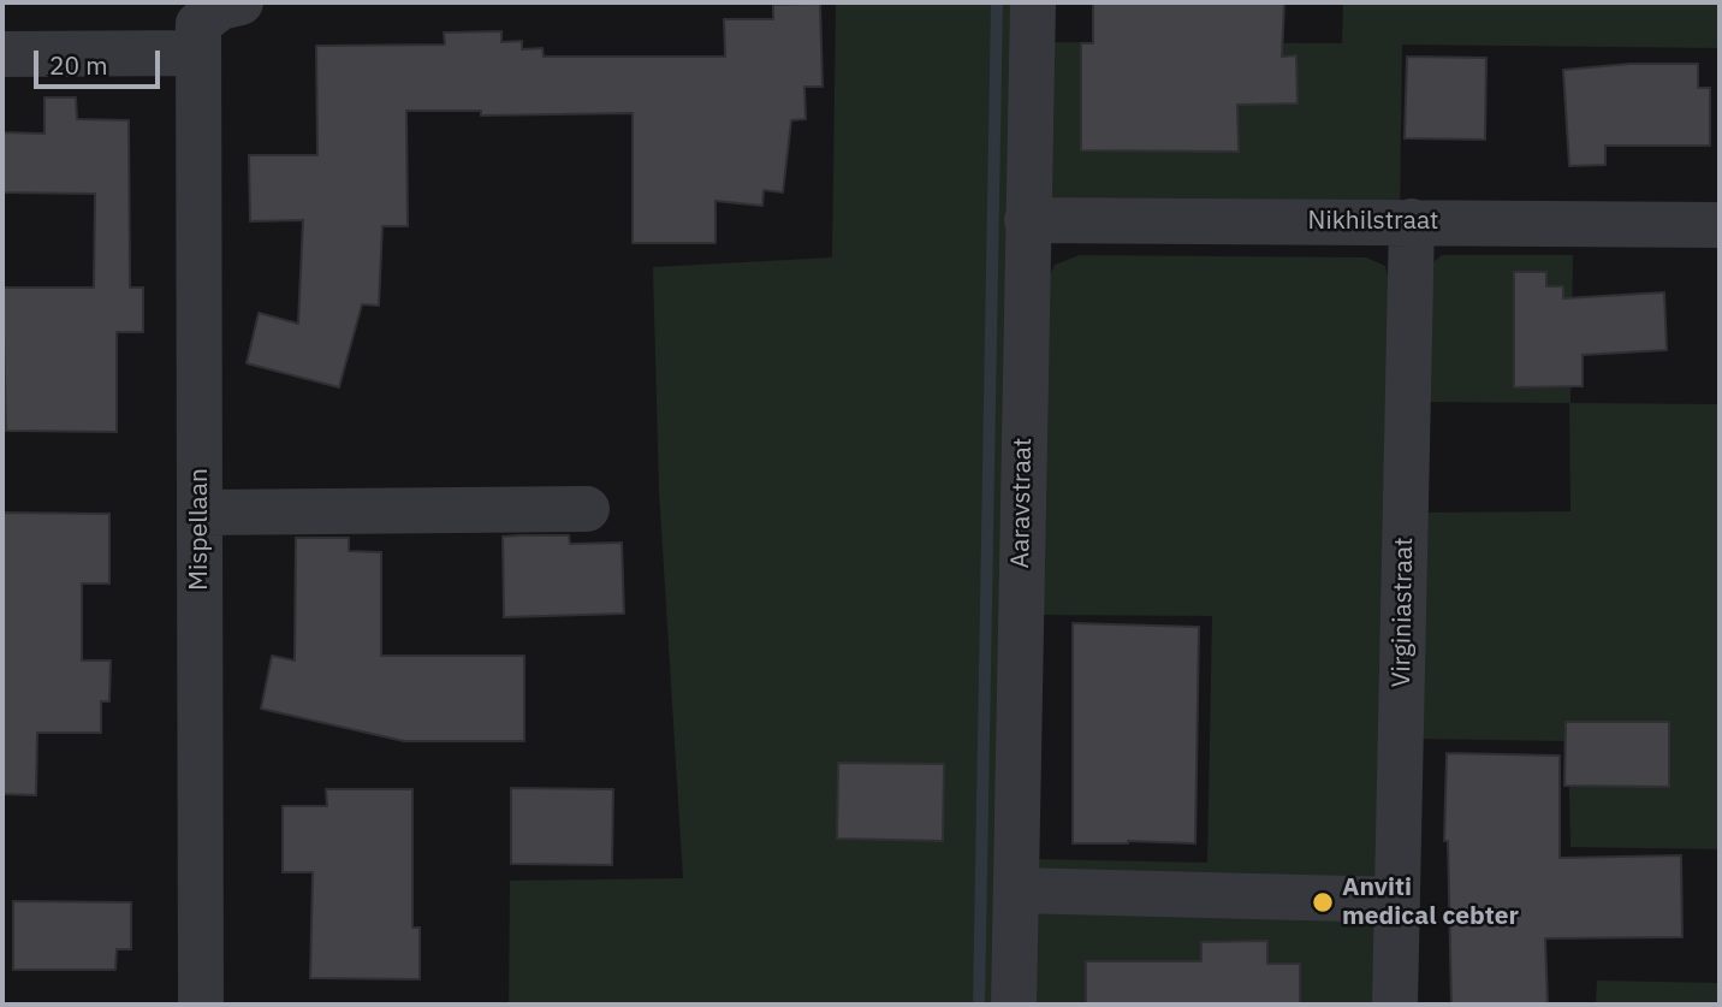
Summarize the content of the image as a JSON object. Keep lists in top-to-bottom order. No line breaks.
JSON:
{"streets":{"street":["Nikhilstraat","Aaravstraat","Mispellaan","Virginiastraat"]},"crossings":[["Nikhilstraat","Aaravstraat"],["Nikhilstraat","Virginiastraat"]],"places":["Anviti medical cebter"],"scale_bar":"20 m"}
